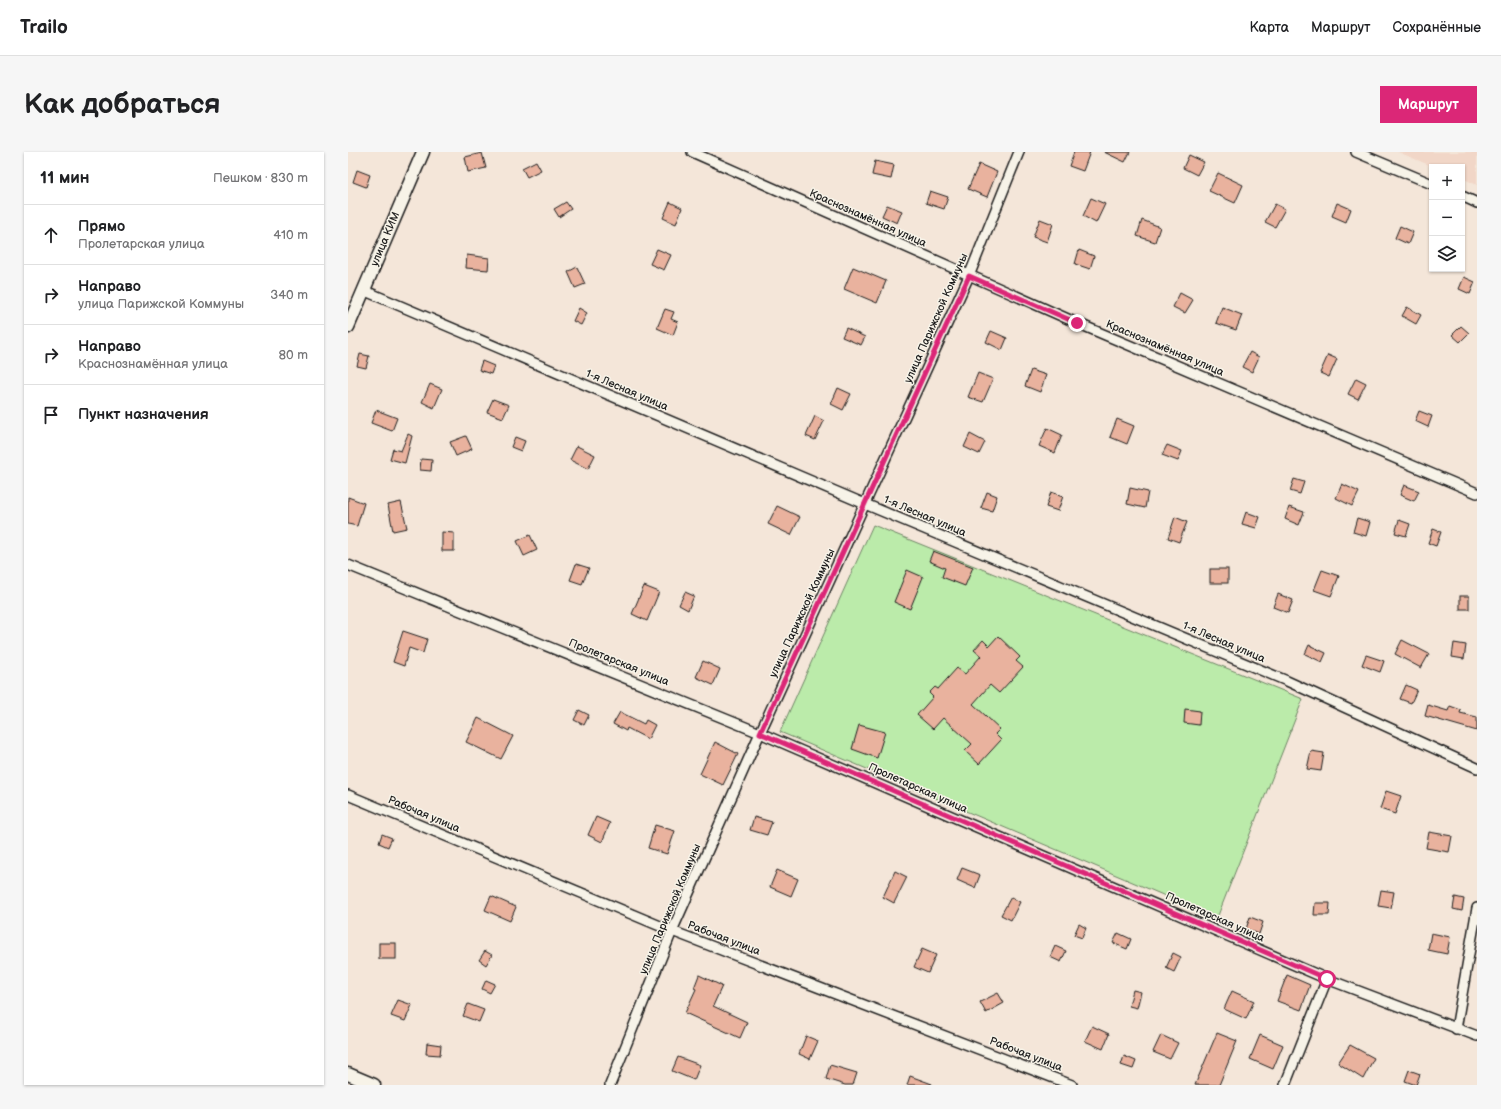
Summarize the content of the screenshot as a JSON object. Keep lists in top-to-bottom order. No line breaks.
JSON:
{"streets":{"main road":["улица КИМ"],"street":["Краснознамённая улица","улица Парижской Коммуны","1-я Лесная улица","Пролетарская улица","Рабочая улица"]},"crossings":[["Краснознамённая улица","улица Парижской Коммуны"],["улица КИМ","1-я Лесная улица"],["улица Парижской Коммуны","1-я Лесная улица"],["улица Парижской Коммуны","Пролетарская улица"],["улица Парижской Коммуны","Рабочая улица"]],"page":{"header":"Trailo","nav":["Карта","Маршрут","Сохранённые"],"buttons":"Маршрут","title":"Как добраться","heading":["11 мин","Пешком · 830 m"],"map_buttons":["+","−"],"list":[["Прямо","Пролетарская улица","410 m"],["Направо","улица Парижской Коммуны","340 m"],["Направо","Краснознамённая улица","80 m"],"Пункт назначения"]}}
